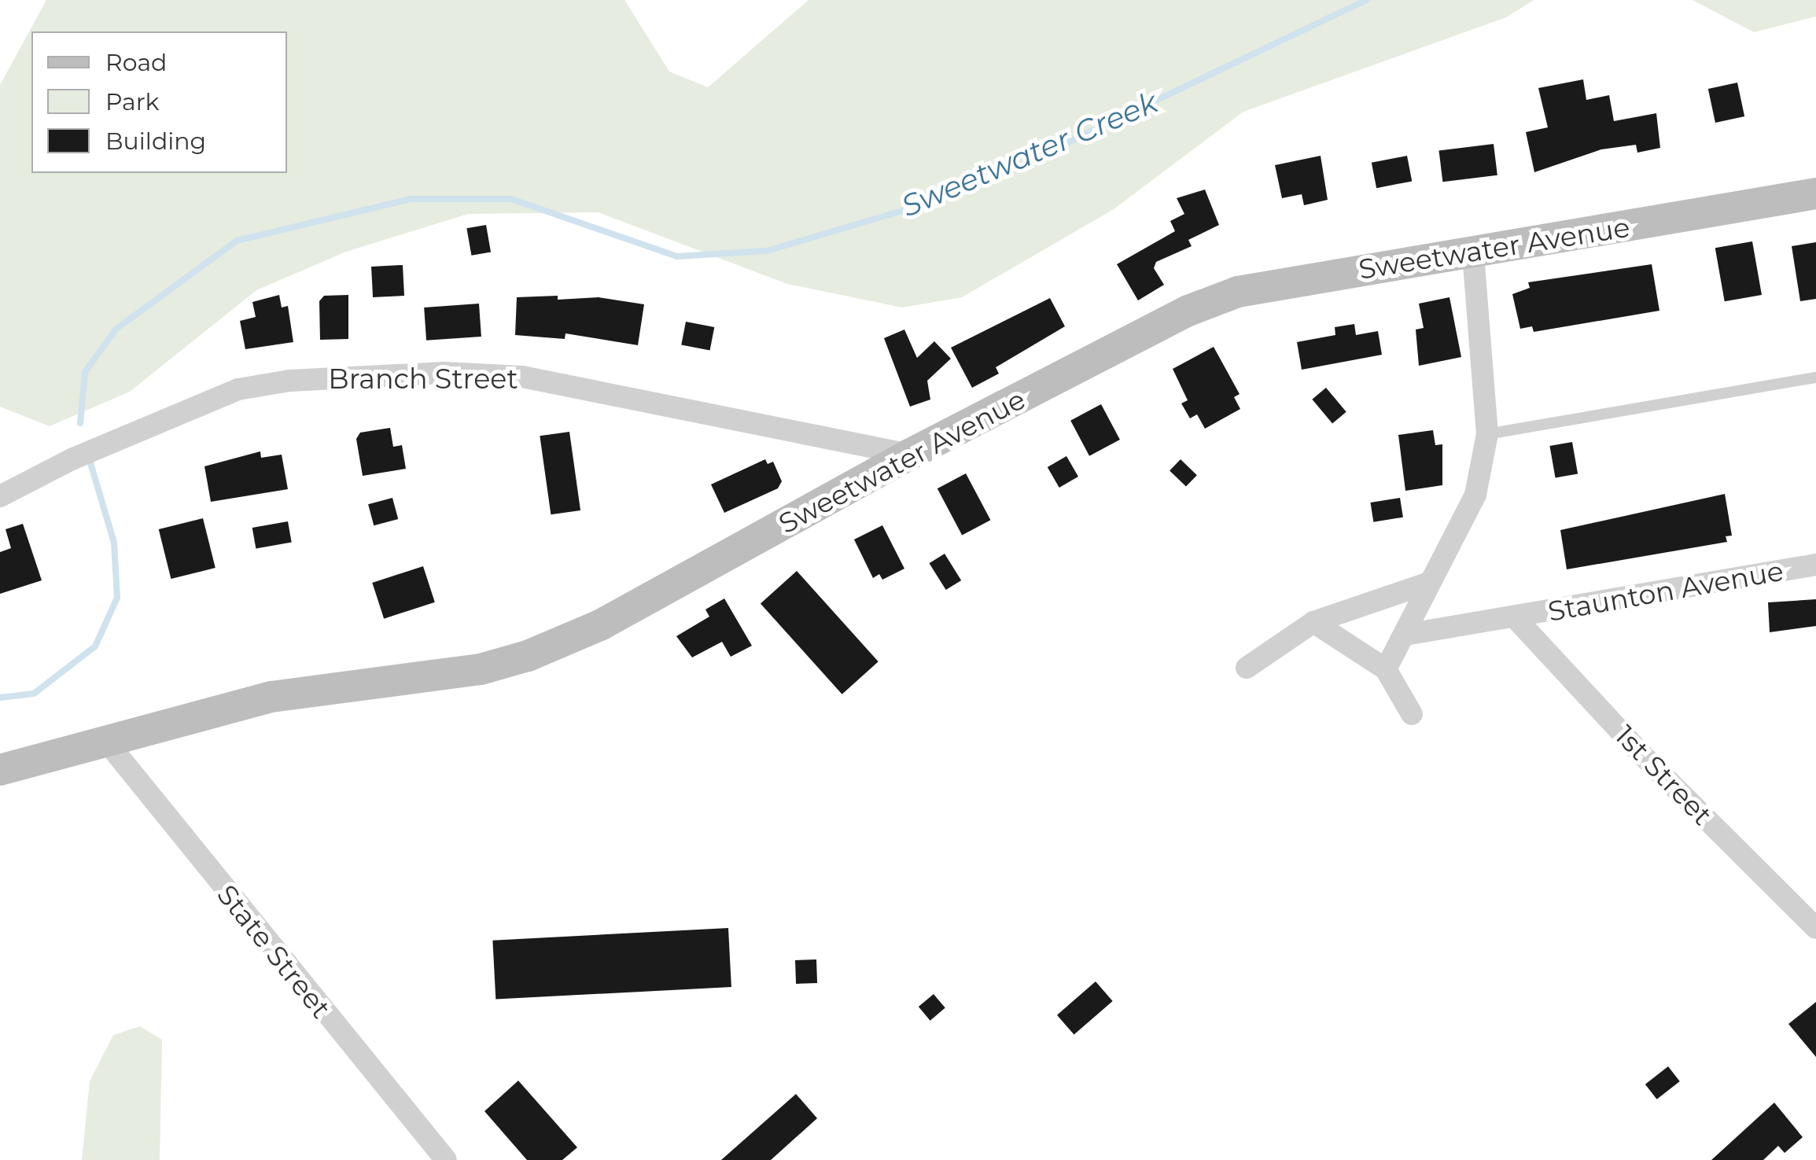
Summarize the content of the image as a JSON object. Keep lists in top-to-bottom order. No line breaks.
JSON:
{"streets":{"street":["Sweetwater Avenue","Branch Street","Staunton Avenue","1st Street","State Street"]},"crossings":[["Sweetwater Avenue","Branch Street"],["Sweetwater Avenue","State Street"],["Staunton Avenue","1st Street"]],"water":["Sweetwater Creek"],"legend":["Road","Park","Building"]}
